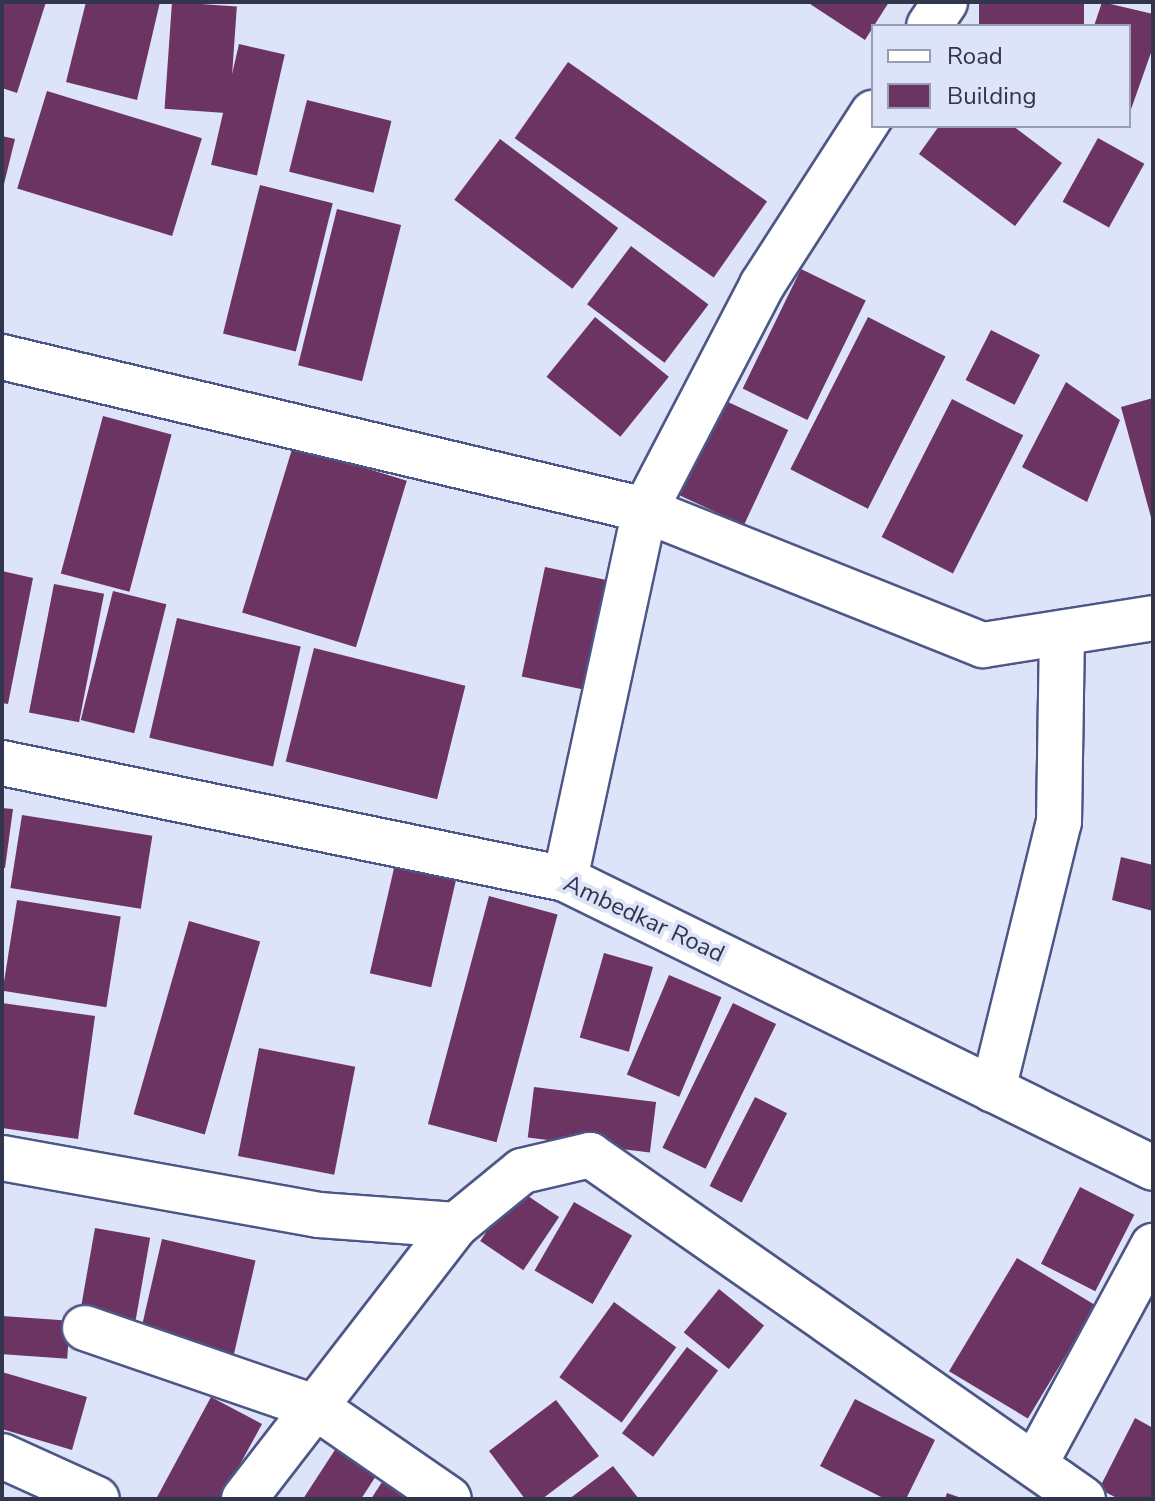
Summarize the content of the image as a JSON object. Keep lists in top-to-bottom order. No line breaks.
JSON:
{"streets":{"street":["Ambedkar Road"]},"legend":["Road","Building"]}
